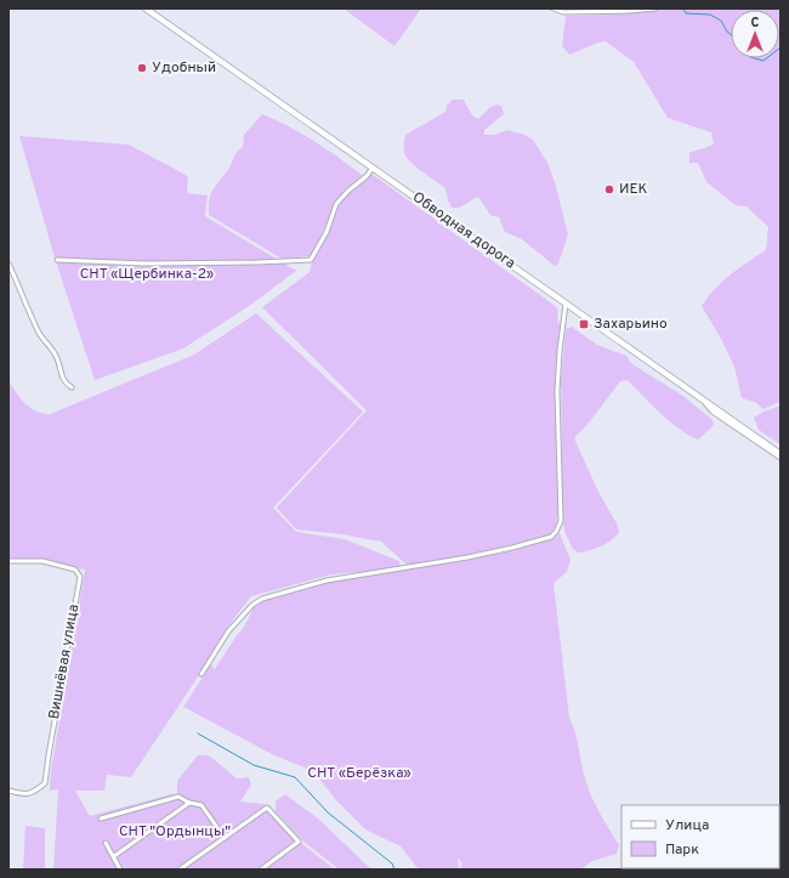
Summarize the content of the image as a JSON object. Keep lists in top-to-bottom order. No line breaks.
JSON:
{"streets":{"main road":["Обводная дорога"],"street":["Вишнёвая улица"]},"parks":["СНТ «Щербинка-2»","СНТ «Берёзка»","СНТ \"Ордынцы\""],"places":{"other":["Удобный","ИЕК"],"transit":["Захарьино"]},"legend":["Улица","Парк"],"north":"top"}
